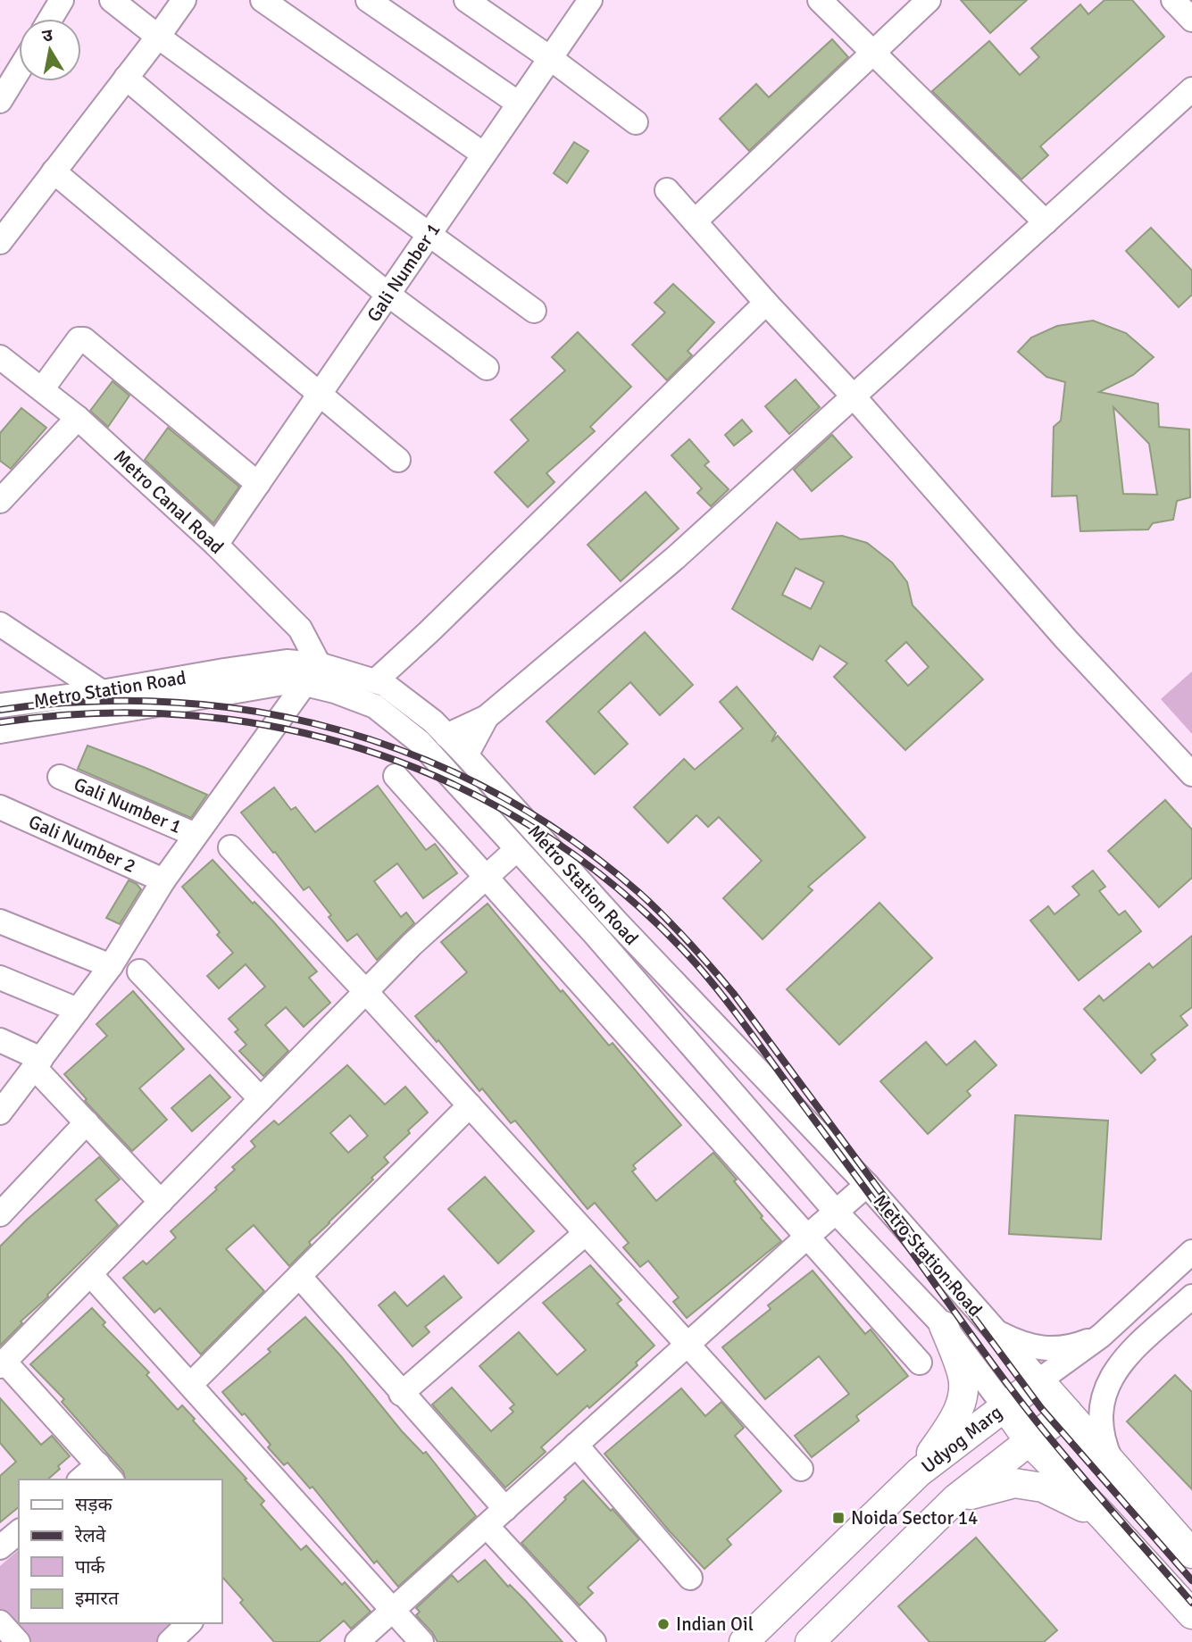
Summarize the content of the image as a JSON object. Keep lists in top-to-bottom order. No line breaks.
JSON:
{"streets":{"main road":["Udyog Marg"],"street":["Gali Number 1","Metro Canal Road","Metro Station Road","Gali Number 2"]},"crossings":[["Gali Number 1","Metro Canal Road"],["Metro Canal Road","Metro Station Road"],["Metro Station Road","Udyog Marg"]],"places":{"transit":["Noida Sector 14"],"other":["Indian Oil"]},"legend":["सड़क","रेलवे","पार्क","इमारत"],"north":"top"}
